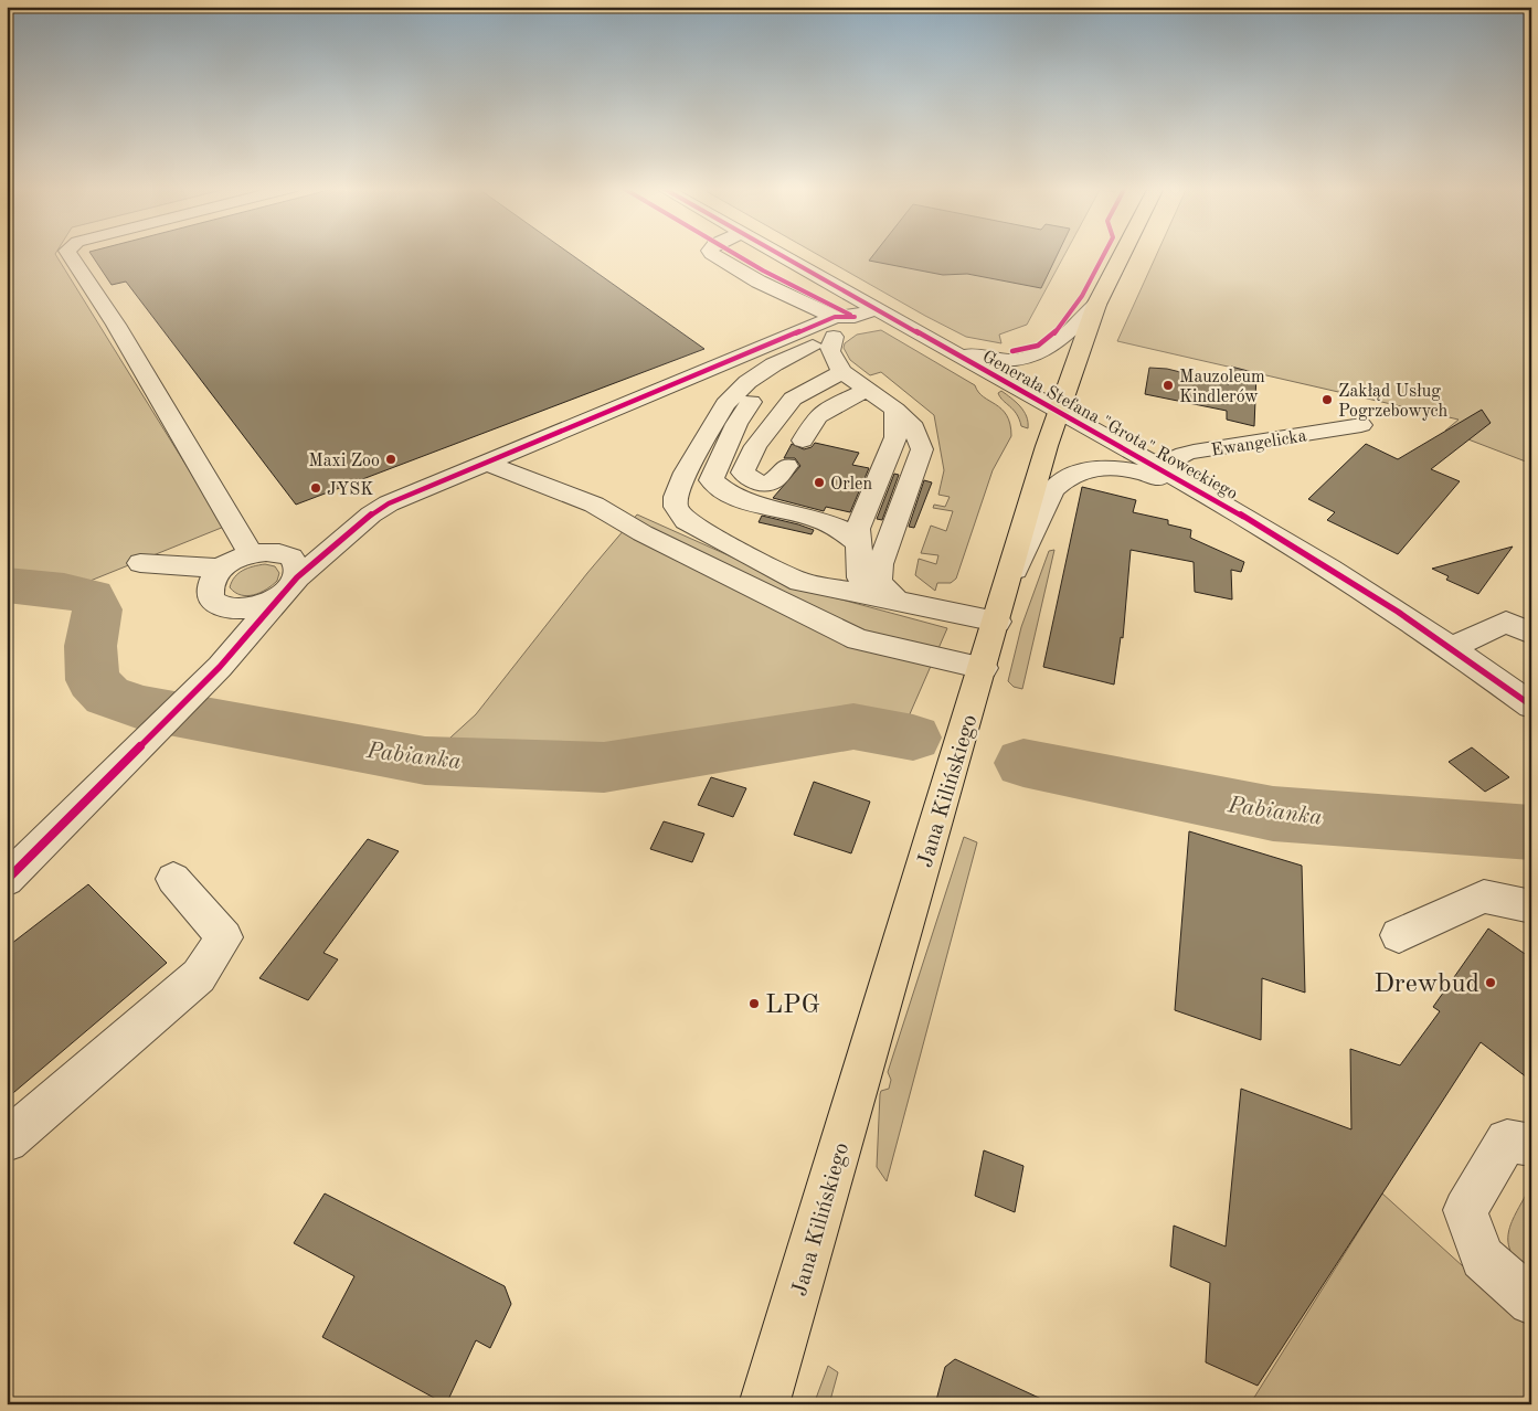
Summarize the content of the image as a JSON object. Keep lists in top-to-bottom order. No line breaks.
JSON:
{"streets":{"main road":["Jana Kilińskiego"],"street":["Generała Stefana \"Grota\" Roweckiego","Ewangelicka"]},"crossings":[["Generała Stefana \"Grota\" Roweckiego","Ewangelicka"],["Generała Stefana \"Grota\" Roweckiego","Jana Kilińskiego"]],"water":["Pabianka"],"places":["Mauzoleum Kindlerów","Zakłąd Usług Pogrzebowych","Maxi Zoo","Orlen","JYSK","Drewbud","LPG"]}
